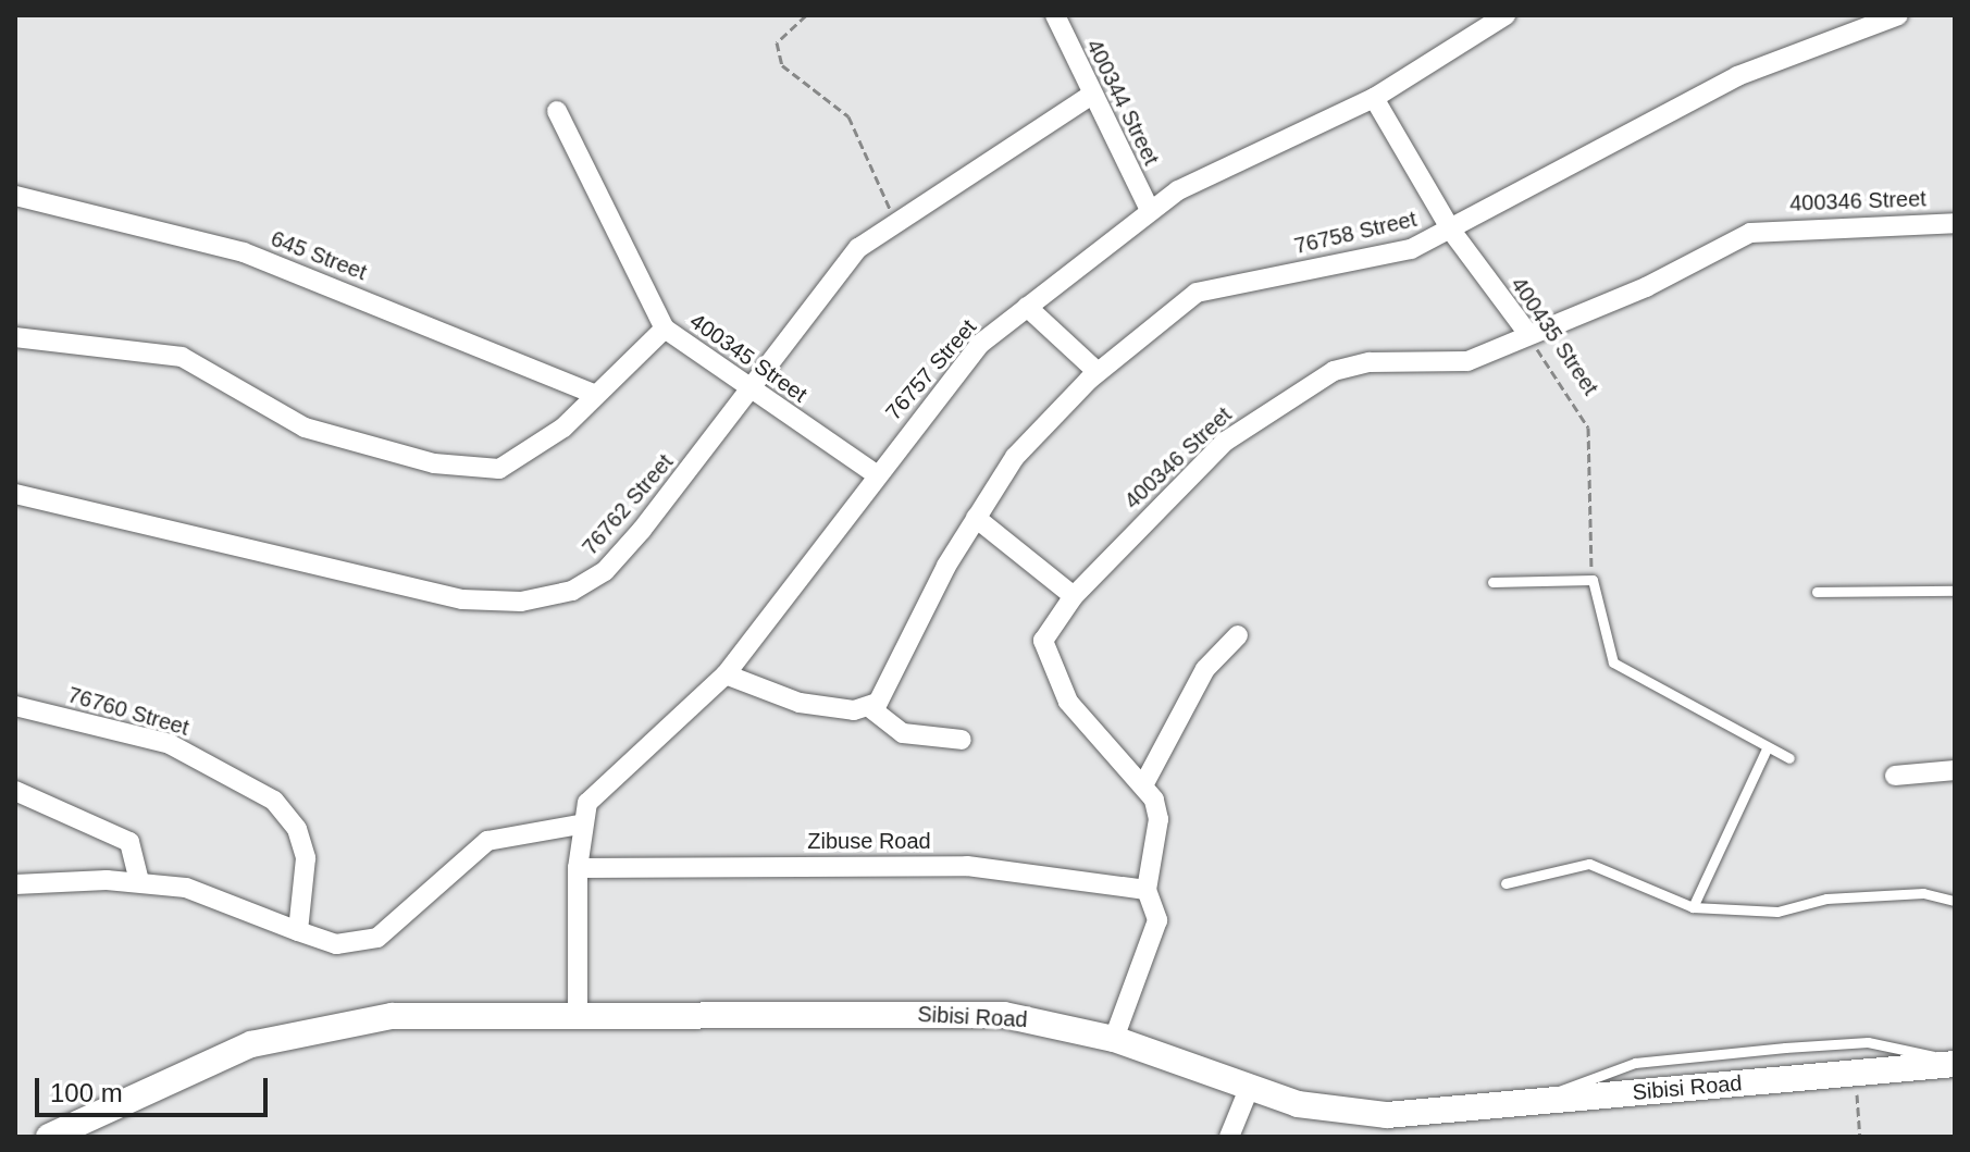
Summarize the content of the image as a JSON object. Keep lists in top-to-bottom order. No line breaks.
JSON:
{"streets":{"street":["400344 Street","400346 Street","76758 Street","645 Street","400435 Street","400345 Street","76757 Street","76762 Street","76760 Street","Zibuse Road","Sibisi Road"]},"crossings":[["400344 Street","76757 Street"],["400344 Street","76762 Street"],["400346 Street","400435 Street"],["400346 Street","Zibuse Road"],["76758 Street","400435 Street"],["400435 Street","76757 Street"],["400345 Street","76757 Street"],["400345 Street","76762 Street"]],"scale_bar":"100 m"}
